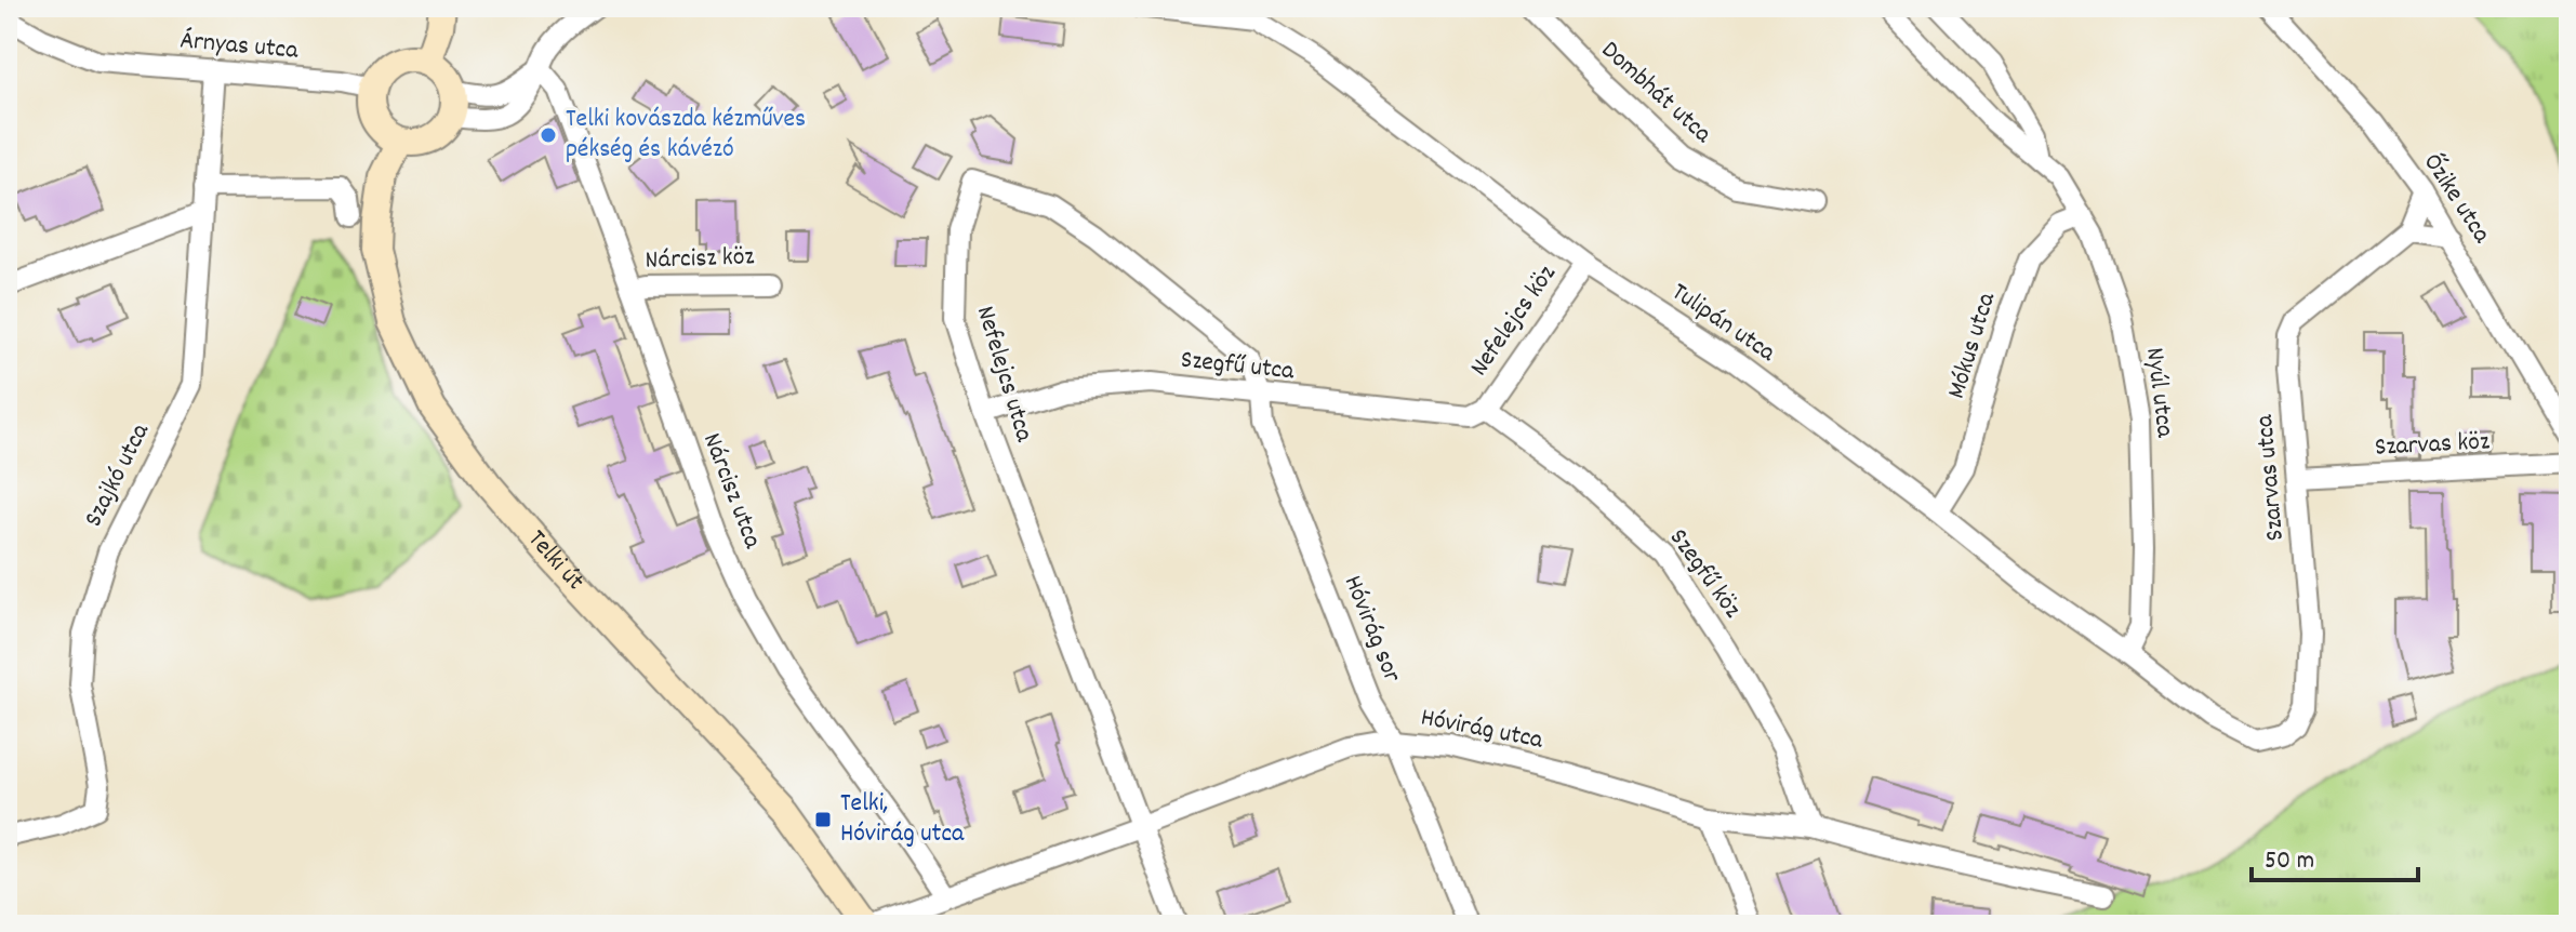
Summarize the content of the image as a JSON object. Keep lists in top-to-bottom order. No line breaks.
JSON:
{"streets":{"main road":["Telki út"],"street":["Árnyas utca","Dombhát utca","Őzike utca","Nárcisz köz","Nefelejcs köz","Tulipán utca","Mókus utca","Szegfű utca","Nefelejcs utca","Nyúl utca","Szarvas köz","Szajkó utca","Szarvas utca","Nárcisz utca","Szegfű köz","Hóvirág sor","Hóvirág utca"]},"crossings":[["Árnyas utca","Szajkó utca"],["Árnyas utca","Telki út"],["Őzike utca","Szarvas utca"],["Nárcisz köz","Nárcisz utca"],["Nefelejcs köz","Tulipán utca"],["Nefelejcs köz","Szegfű utca"],["Nefelejcs köz","Szegfű köz"],["Tulipán utca","Mókus utca"],["Tulipán utca","Nyúl utca"],["Tulipán utca","Szarvas utca"],["Mókus utca","Nyúl utca"],["Szegfű utca","Nefelejcs utca"],["Szegfű utca","Szegfű köz"],["Szegfű utca","Hóvirág sor"],["Nefelejcs utca","Hóvirág sor"],["Nefelejcs utca","Hóvirág utca"],["Szarvas köz","Szarvas utca"],["Nárcisz utca","Hóvirág utca"],["Telki út","Hóvirág utca"],["Szegfű köz","Hóvirág utca"],["Hóvirág sor","Hóvirág utca"]],"places":{"other":["Telki kovászda kézműves pékség és kávézó"],"transit":["Telki, Hóvirág utca"]},"scale_bar":"50 m"}
